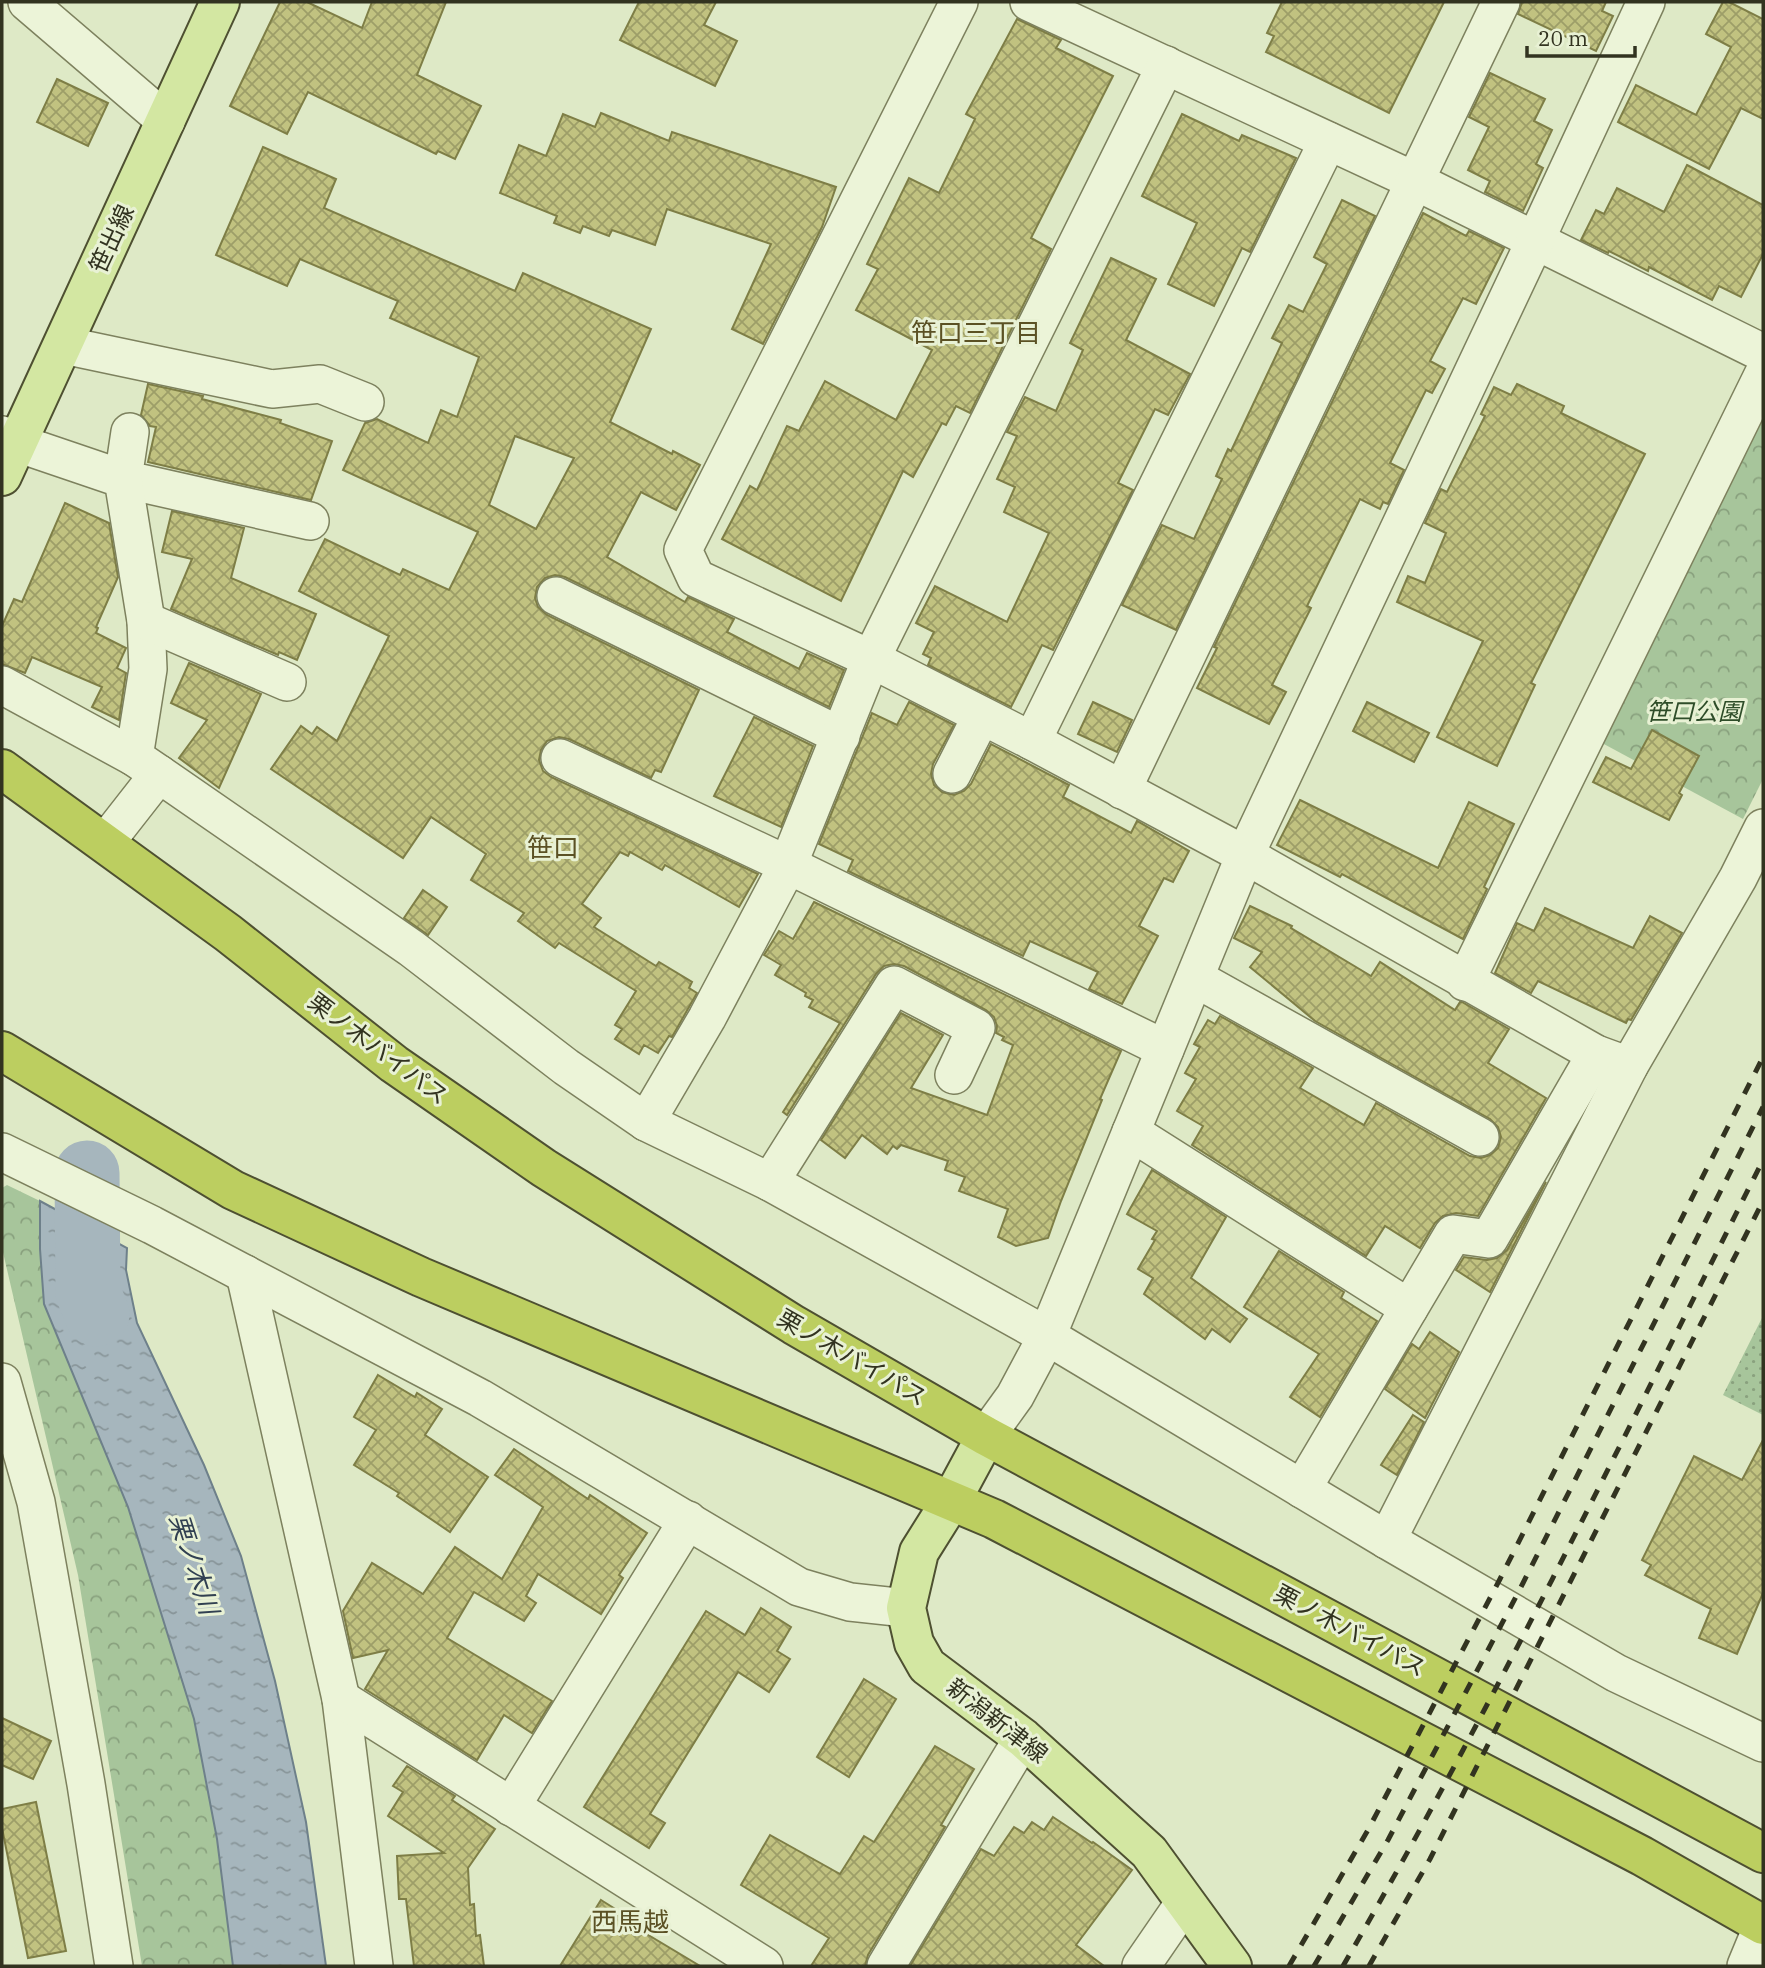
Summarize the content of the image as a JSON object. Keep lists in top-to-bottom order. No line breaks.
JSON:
{"streets":{"highway":["栗ノ木バイパス"],"main road":["笹出線","新潟新津線"]},"crossings":[["栗ノ木バイパス","新潟新津線"]],"districts":["笹口三丁目","笹口","西馬越"],"water":["栗ノ木川"],"parks":["笹口公園"],"scale_bar":"20 m"}
